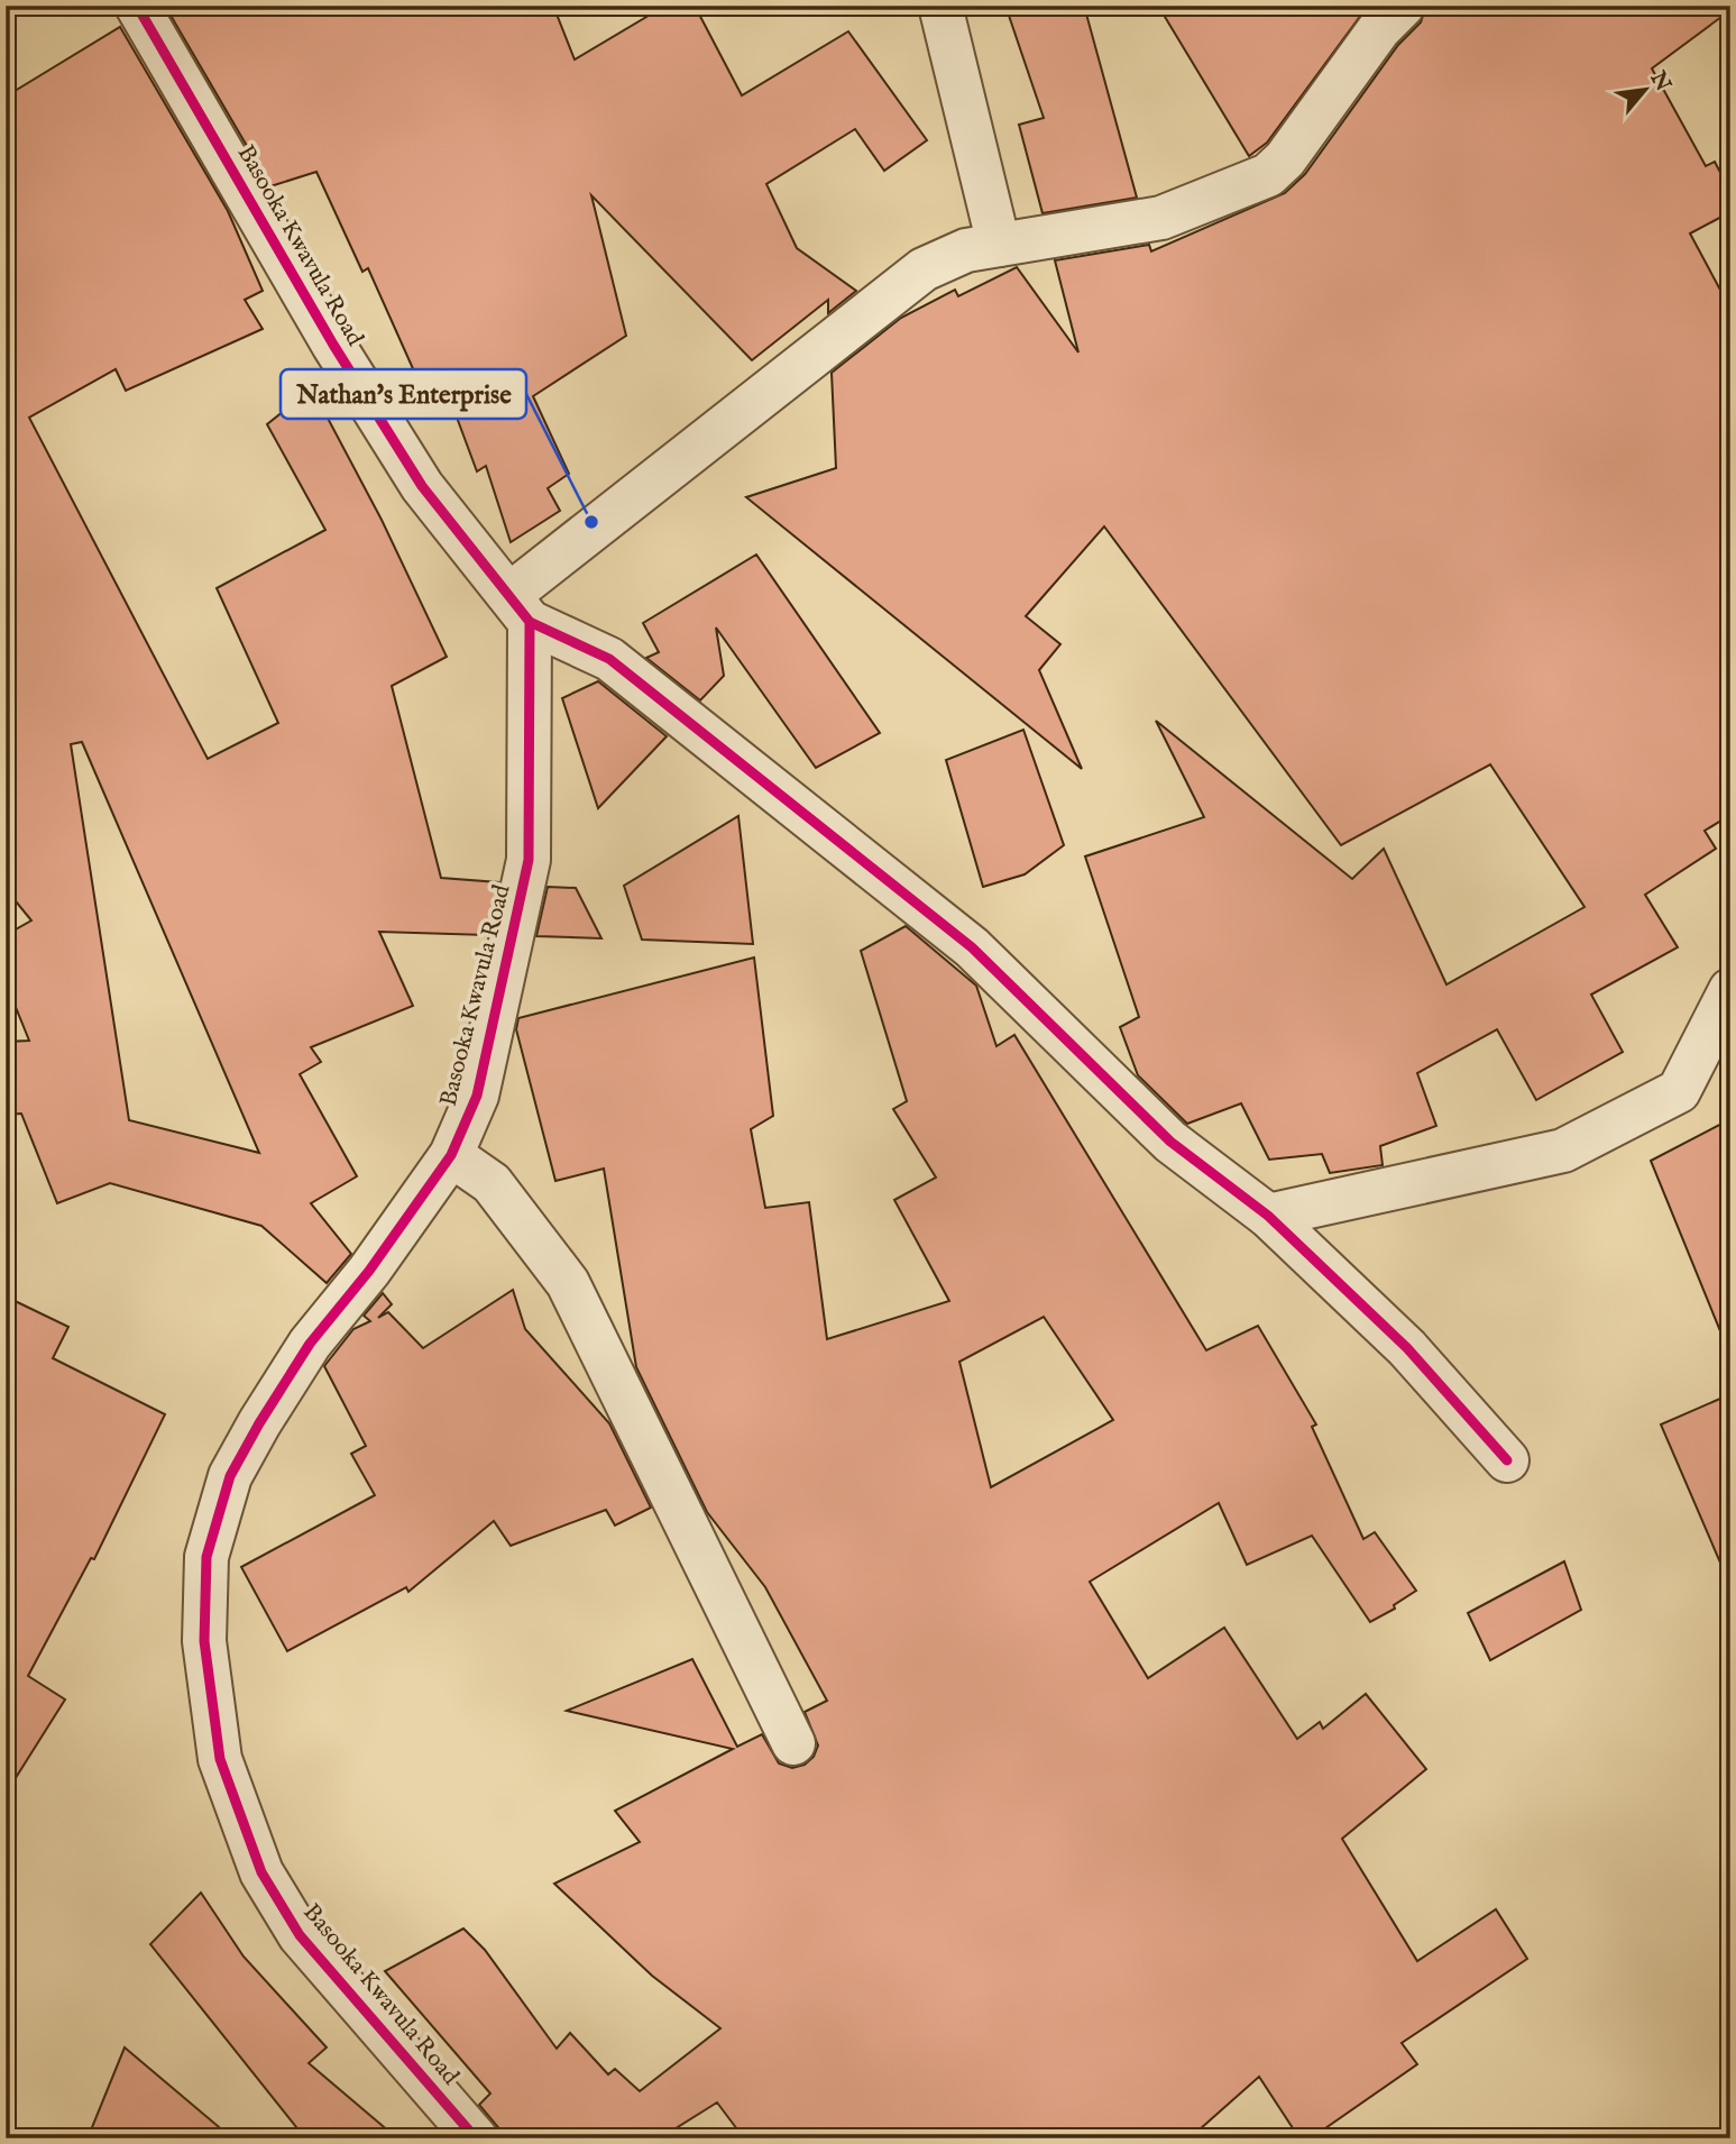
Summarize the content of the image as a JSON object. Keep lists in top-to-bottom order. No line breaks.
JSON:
{"streets":{"street":["Basooka Kwavula Road"]},"places":["Nathan's Enterprise"],"north":"top right"}
